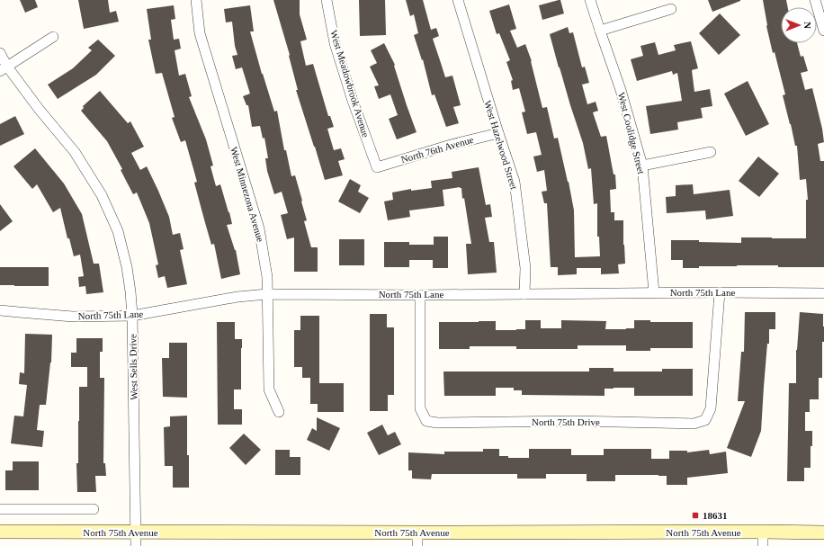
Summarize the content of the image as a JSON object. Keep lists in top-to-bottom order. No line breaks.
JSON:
{"streets":{"main road":["North 75th Avenue"],"street":["West Meadowbrook Avenue","West Coolidge Street","West Hazelwood Street","North 76th Avenue","West Minnezona Avenue","North 75th Lane","West Sells Drive","North 75th Drive"]},"crossings":[["West Meadowbrook Avenue","North 76th Avenue"],["West Coolidge Street","North 75th Lane"],["West Hazelwood Street","North 76th Avenue"],["West Hazelwood Street","North 75th Lane"],["West Minnezona Avenue","North 75th Lane"],["North 75th Lane","West Sells Drive"],["North 75th Lane","North 75th Drive"],["West Sells Drive","North 75th Avenue"]],"places":{"transit":["18631"]},"north":"right"}
